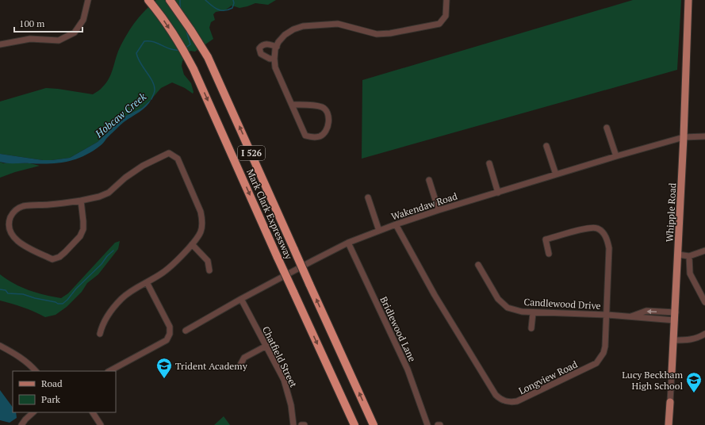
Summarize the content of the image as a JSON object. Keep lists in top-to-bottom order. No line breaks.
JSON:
{"streets":{"highway":["I 526","Mark Clark Expressway"],"main road":["Whipple Road"],"street":["Wakendaw Road","Candlewood Drive","Bridlewood Lane","Chatfield Street","Longview Road"]},"crossings":[["Wakendaw Road","Whipple Road"],["Wakendaw Road","Bridlewood Lane"],["Wakendaw Road","Chatfield Street"],["Wakendaw Road","Longview Road"],["Whipple Road","Candlewood Drive"],["Candlewood Drive","Longview Road"]],"water":["Hobcaw Creek"],"places":{"school or university":["Trident Academy","Lucy Beckham High School"]},"legend":["Road","Park"],"scale_bar":"100 m"}
